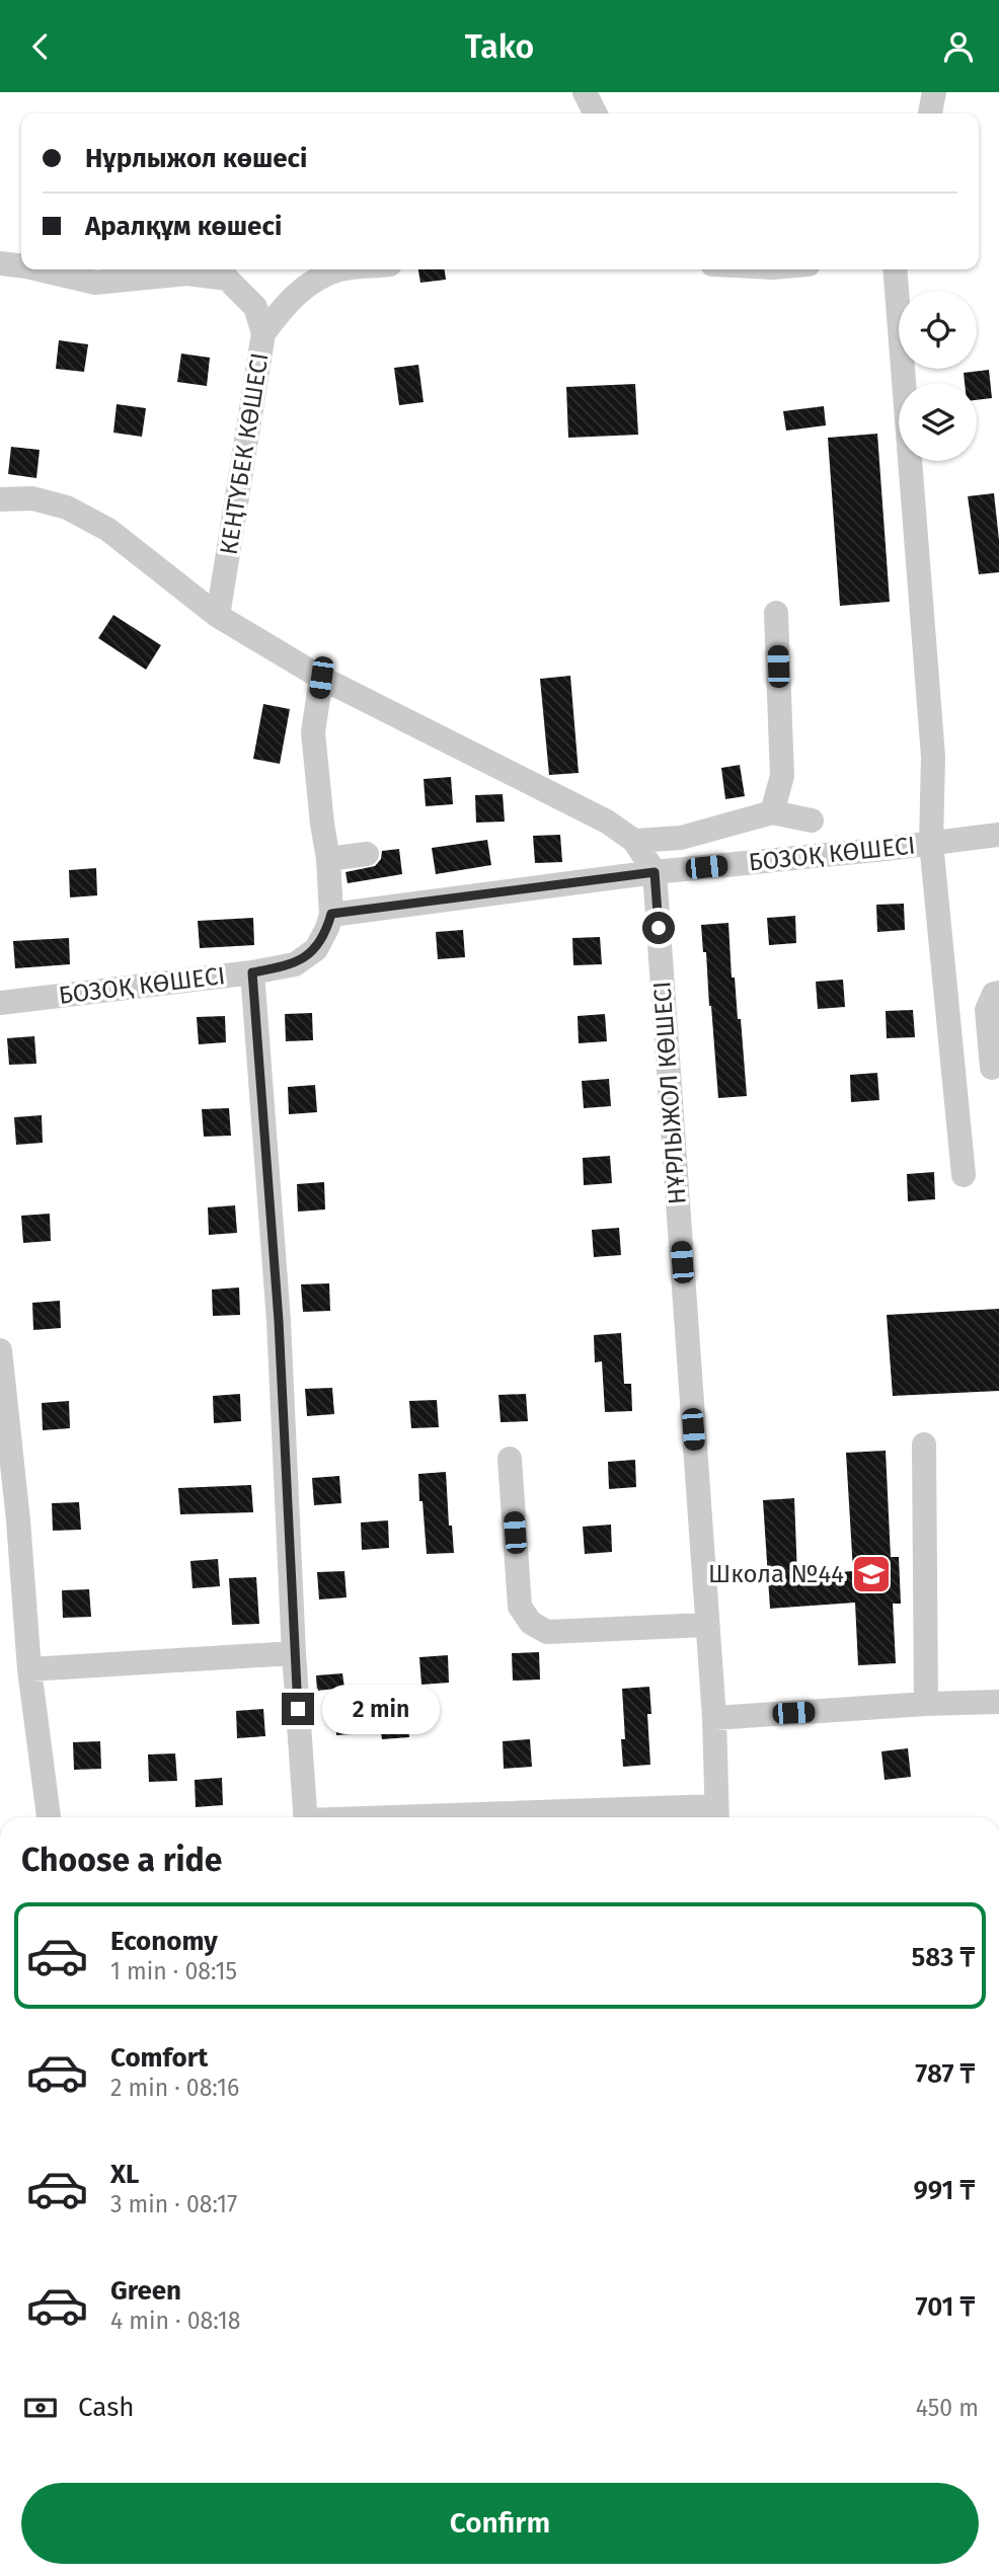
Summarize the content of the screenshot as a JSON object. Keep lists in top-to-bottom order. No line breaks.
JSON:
{"streets":{"street":["КЕҢТҮБЕК КӨШЕСІ","БОЗОҚ КӨШЕСІ","НҰРЛЫЖОЛ КӨШЕСІ"]},"crossings":[["БОЗОҚ КӨШЕСІ","НҰРЛЫЖОЛ КӨШЕСІ"]],"places":{"school or university":["Школа №44"]},"page":{"header":"Tako","banner":["Нұрлыжол көшесі","Аралқұм көшесі"],"bubble":"2 min","heading":"Choose a ride","list":[{"name":"Economy","note":"1 min · 08:15","value":"583 ₸"},{"name":"Comfort","note":"2 min · 08:16","value":"787 ₸"},{"name":"XL","note":"3 min · 08:17","value":"991 ₸"},{"name":"Green","note":"4 min · 08:18","value":"701 ₸"}],"pay":["Cash","450 m"],"buttons":"Confirm"}}
